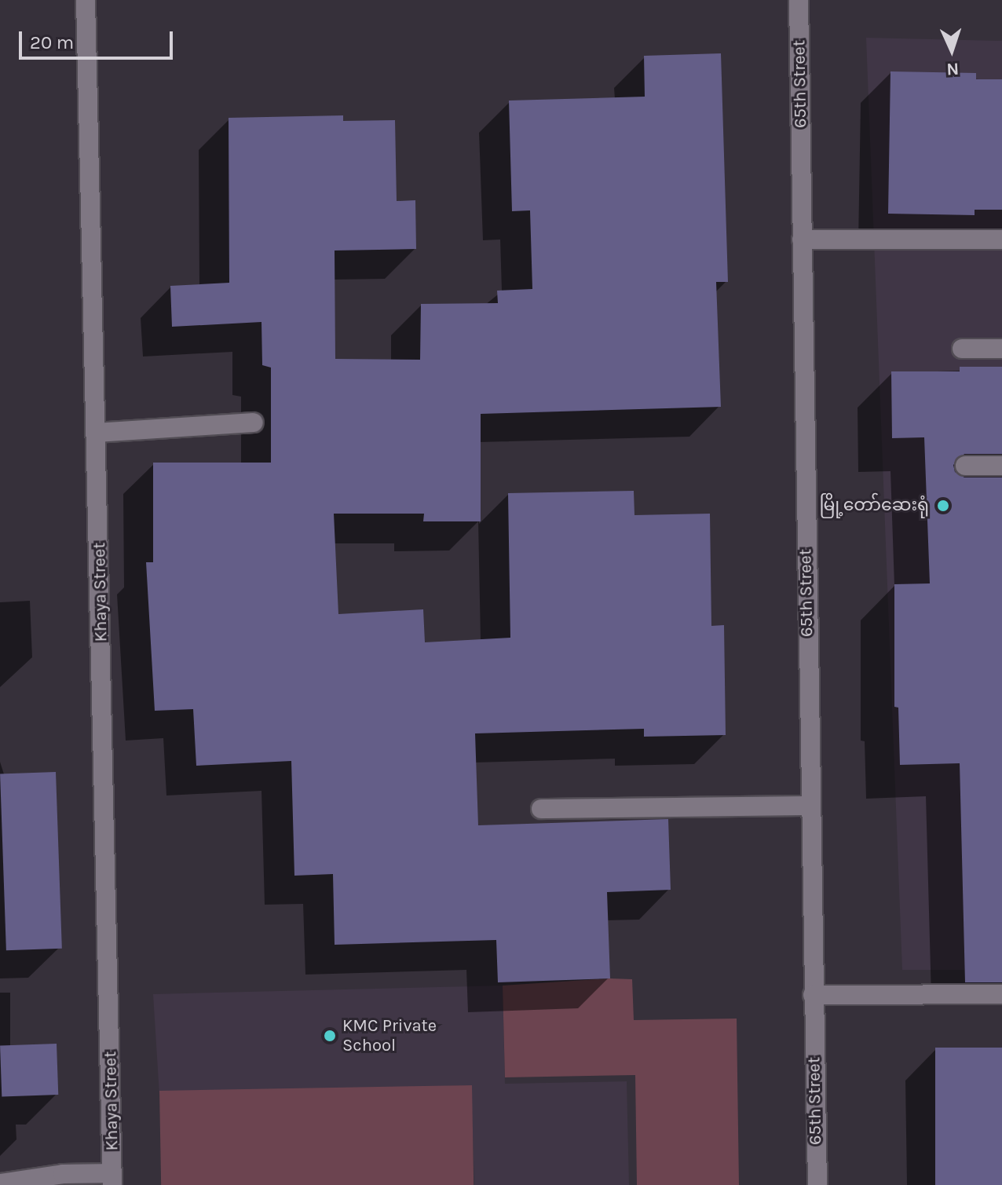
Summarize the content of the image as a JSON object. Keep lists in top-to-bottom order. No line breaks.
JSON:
{"streets":{"street":["65th Street","Khaya Street"]},"places":["မြို့တော်ဆေးရုံ","KMC Private School"],"scale_bar":"20 m","north":"bottom"}
